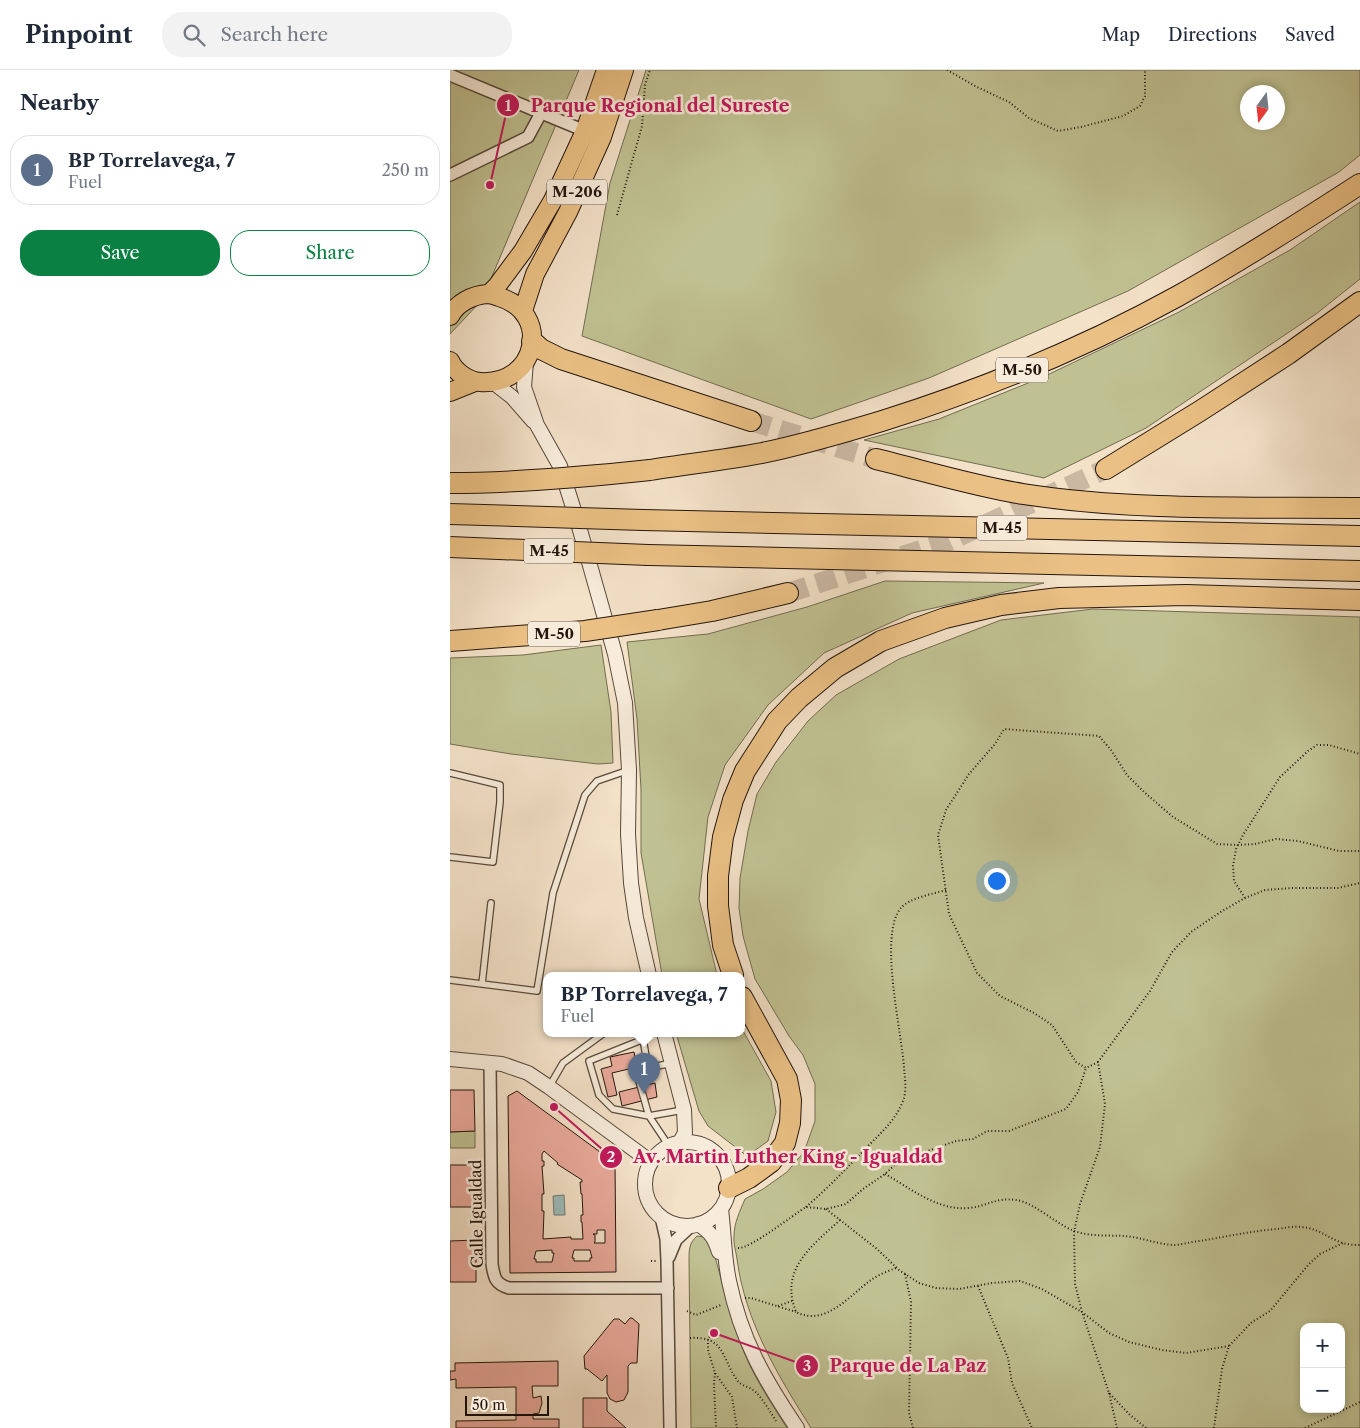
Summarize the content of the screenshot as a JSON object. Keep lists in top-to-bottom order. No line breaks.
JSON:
{"streets":{"highway":["M-50","M-45"],"main road":["M-206"],"street":["Calle Igualdad"]},"places":["Parque Regional del Sureste","Av. Martin Luther King - Igualdad","Parque de La Paz"],"scale_bar":"50 m","north":"bottom","page":{"header":"Pinpoint","search":"Search here","nav":["Map","Directions","Saved"],"heading":"Nearby","list":[{"mark":"1","name":"BP Torrelavega, 7","note":"Fuel","value":"250 m"}],"buttons":["Save","Share"],"popup":["BP Torrelavega, 7","Fuel"],"pins":"1","map_buttons":["+","−"],"scale":"50 m"}}
